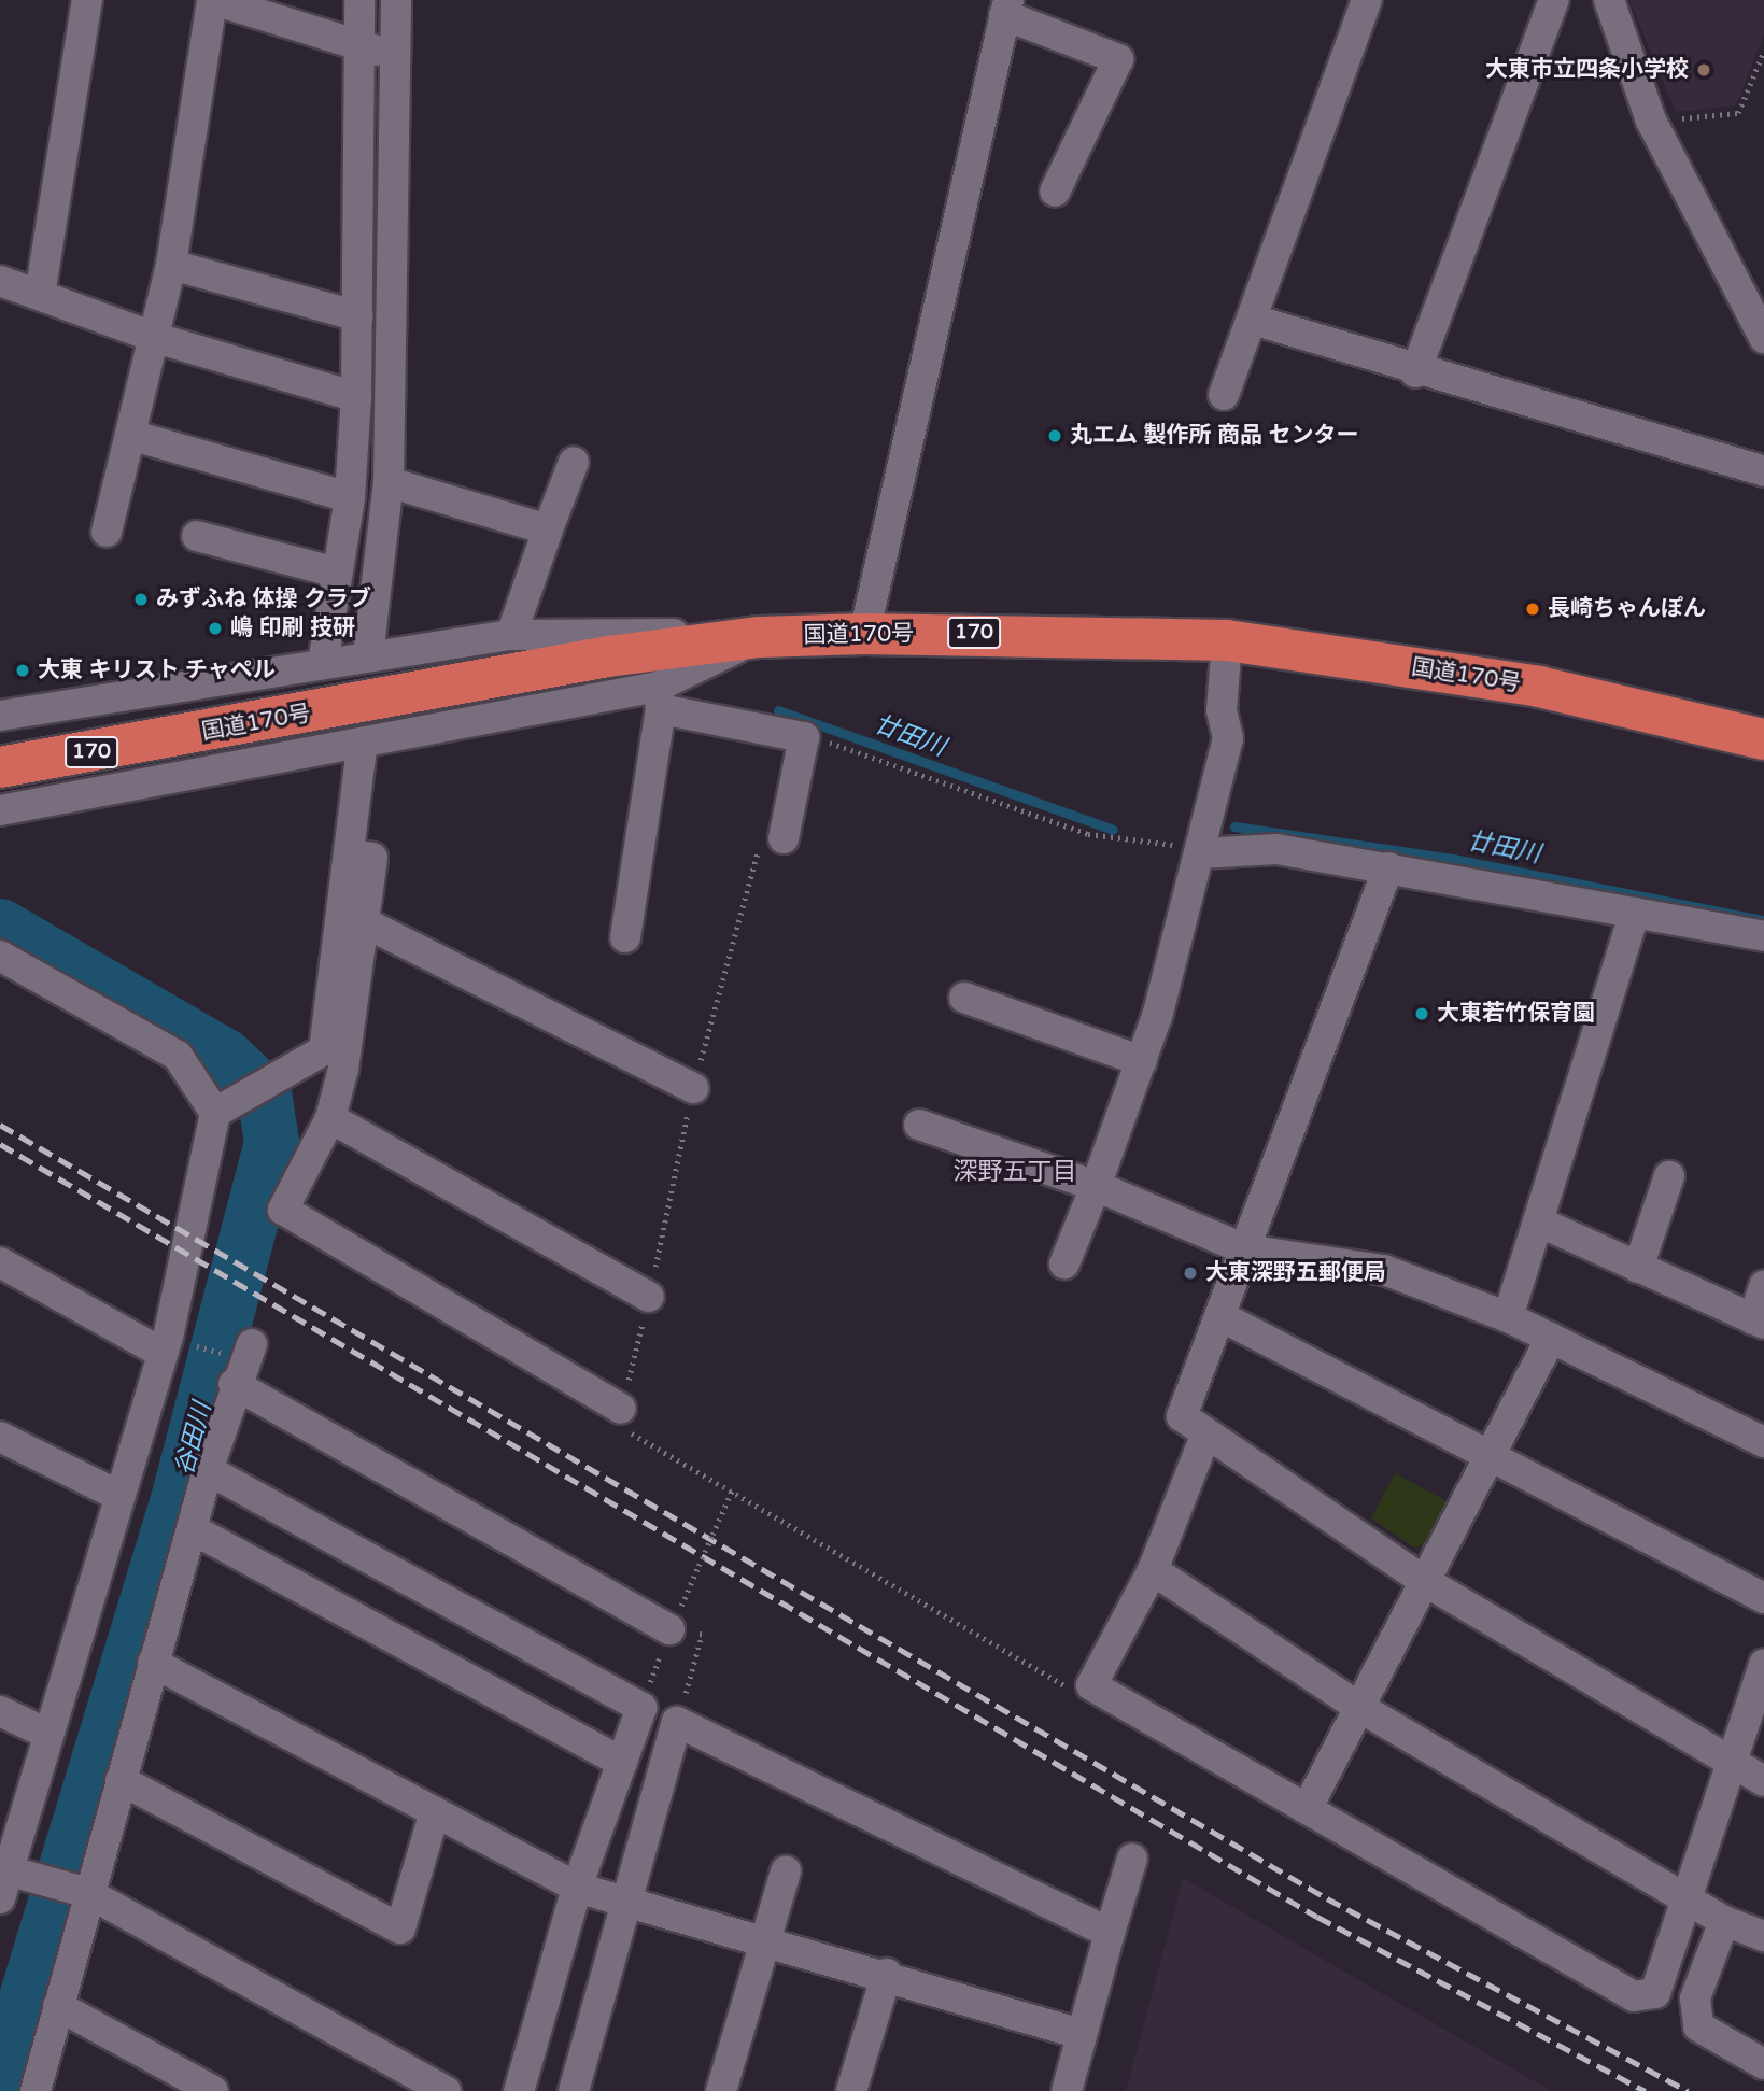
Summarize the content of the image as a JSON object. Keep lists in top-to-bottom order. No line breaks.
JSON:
{"streets":{"highway":["170","国道170号"]},"districts":["深野五丁目"],"water":["廿田川","谷田川"],"places":["大東市立四条小学校","丸エム 製作所 商品 センター","みずふね 体操 クラブ","長崎ちゃんぽん","嶋 印刷 技研","大東 キリスト チャペル","大東若竹保育園","大東深野五郵便局"]}
